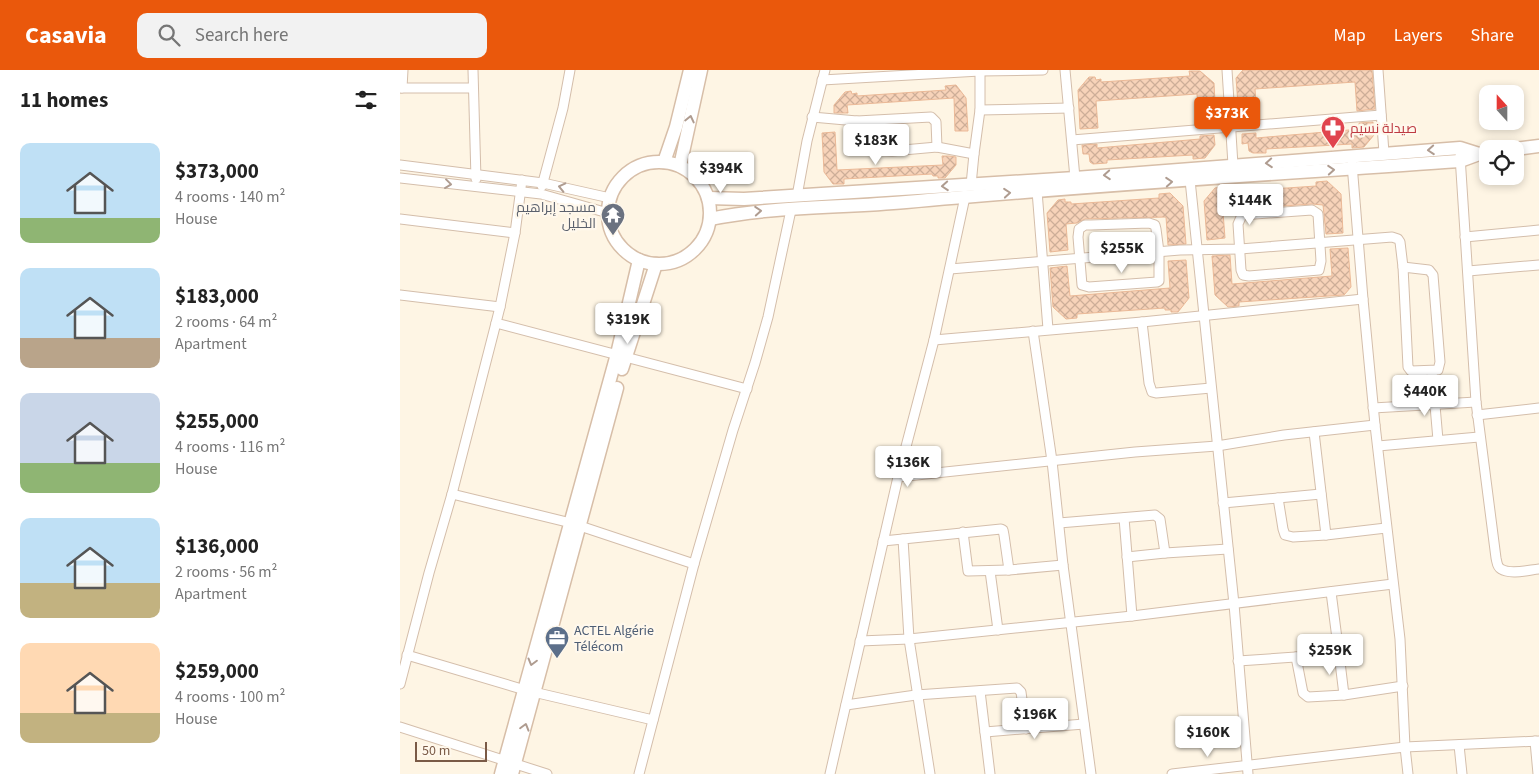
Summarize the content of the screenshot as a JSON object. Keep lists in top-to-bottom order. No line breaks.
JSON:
{"places":{"pharmacy":["صيدلة نسيم"],"temple":["مسجد إبراهيم الخليل"],"office":["ACTEL Algérie Télécom"]},"scale_bar":"50 m","north":"top","page":{"header":"Casavia","search":"Search here","nav":["Map","Layers","Share"],"heading":"11 homes","price":["$373K","$183K","$394K","$144K","$255K","$319K","$440K","$136K","$259K","$196K","$160K"],"list":[{"name":"$373,000","note":"4 rooms · 140 m² · House"},{"name":"$183,000","note":"2 rooms · 64 m² · Apartment"},{"name":"$255,000","note":"4 rooms · 116 m² · House"},{"name":"$136,000","note":"2 rooms · 56 m² · Apartment"},{"name":"$259,000","note":"4 rooms · 100 m² · House"}],"scale":"50 m"}}
